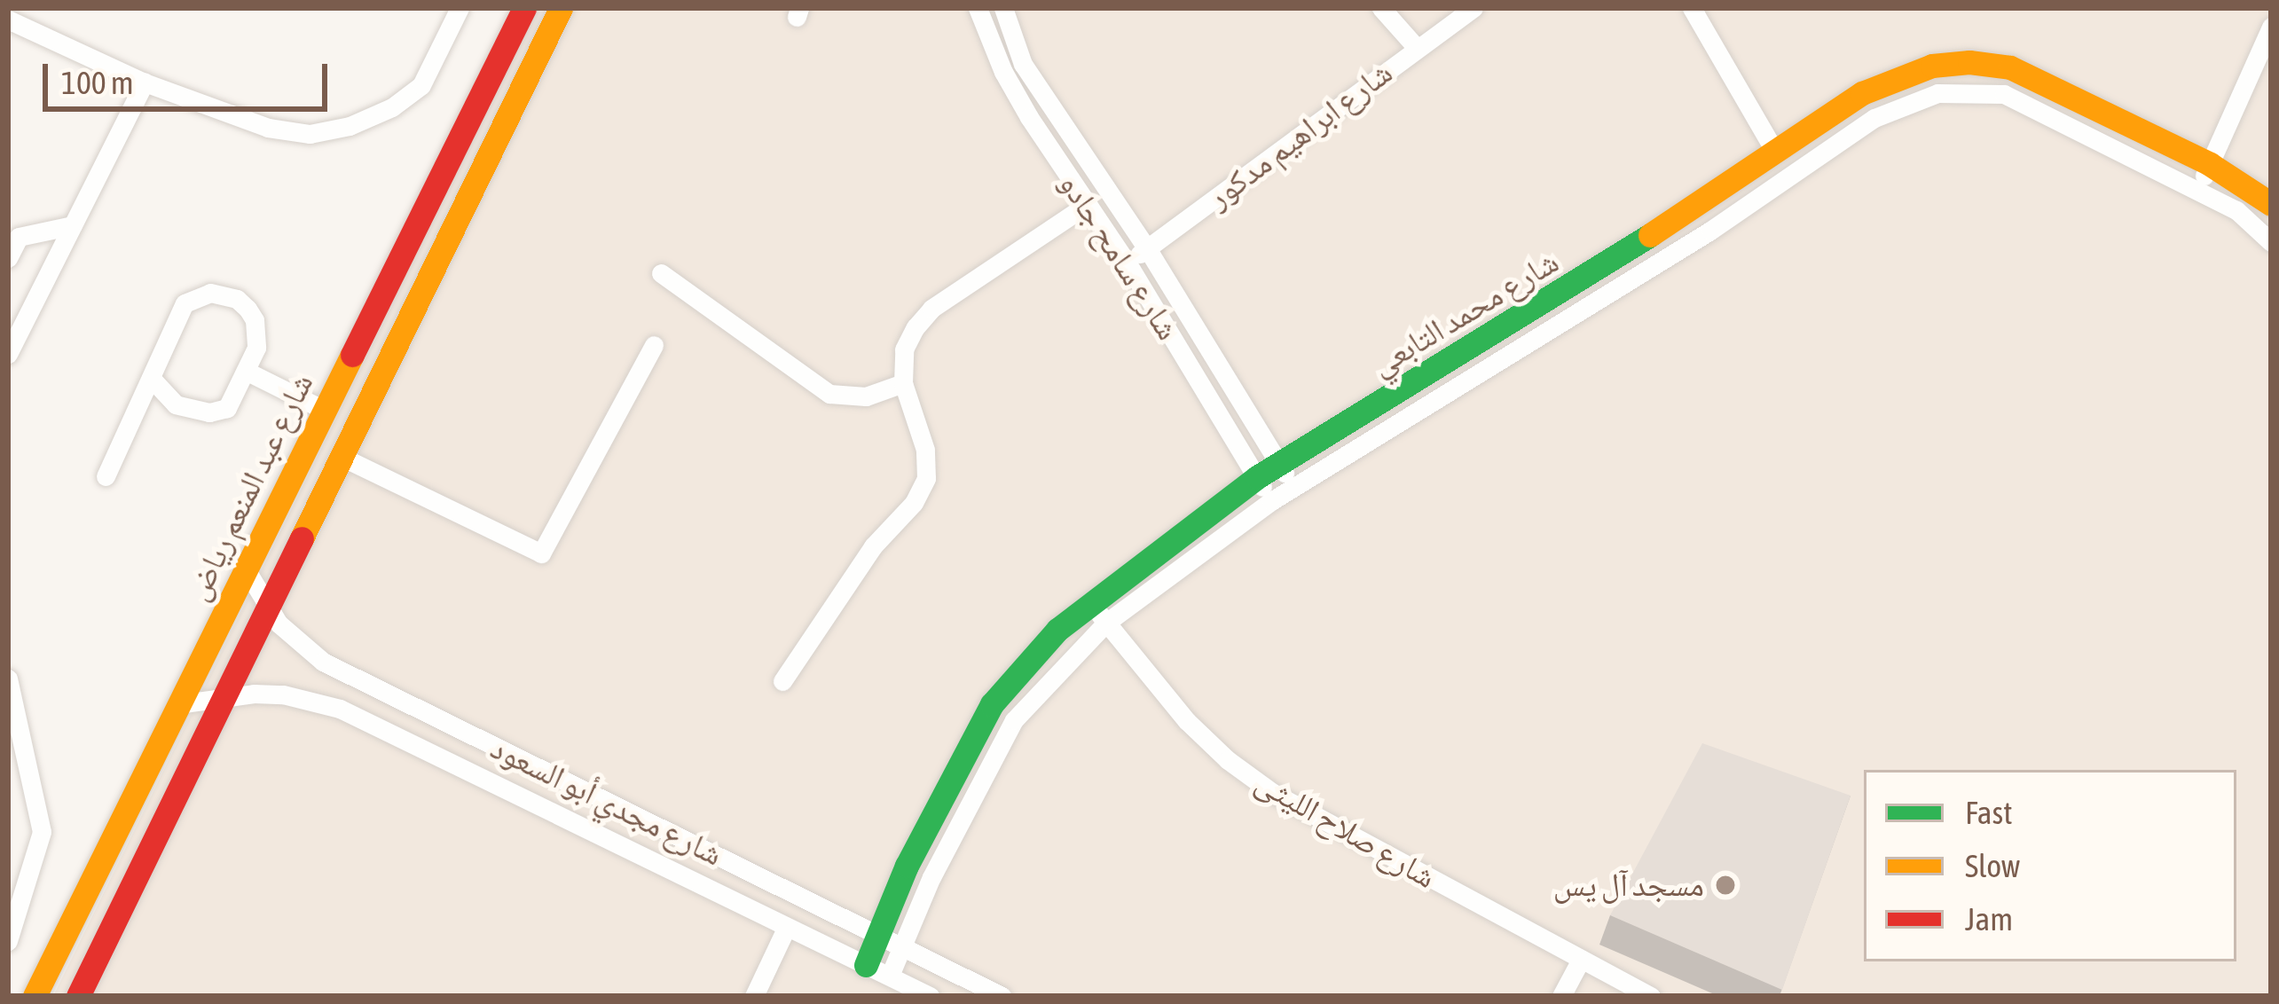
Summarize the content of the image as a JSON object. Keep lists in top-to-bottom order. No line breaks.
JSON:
{"streets":{"street":["شارع ابراهيم مدكور","شارع سامح جادو","شارع محمد التابعي","شارع عبد المنعم رياض","شارع مجدي أبو السعود","شارع صلاح الليثى"]},"crossings":[["شارع ابراهيم مدكور","شارع سامح جادو"],["شارع سامح جادو","شارع محمد التابعي"],["شارع محمد التابعي","شارع مجدي أبو السعود"],["شارع محمد التابعي","شارع صلاح الليثى"],["شارع عبد المنعم رياض","شارع مجدي أبو السعود"]],"places":["مسجد آل يس"],"legend":["Fast","Slow","Jam"],"scale_bar":"100 m"}
